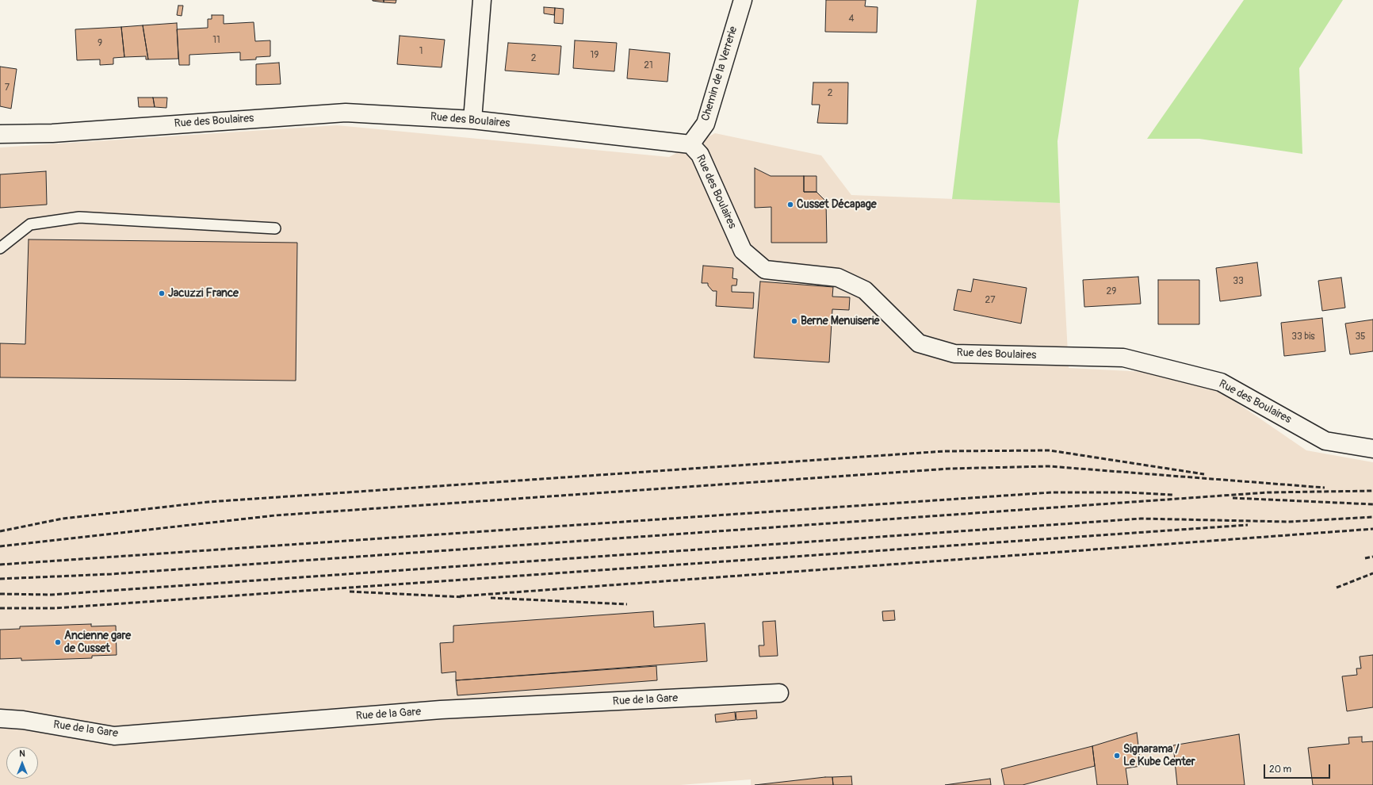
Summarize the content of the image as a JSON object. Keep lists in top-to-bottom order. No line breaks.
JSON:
{"streets":{"street":["Chemin de la Verrerie","Rue des Boulaires","Rue de la Gare"]},"crossings":[["Chemin de la Verrerie","Rue des Boulaires"]],"places":["Cusset Décapage","Jacuzzi France","Berne Menuiserie","Ancienne gare de Cusset","Signarama / Le Kube Center"],"house_numbers":["4","11","9","1","19","2","21","7","2","33","29","27","33 bis","35"],"scale_bar":"20 m","north":"top"}
